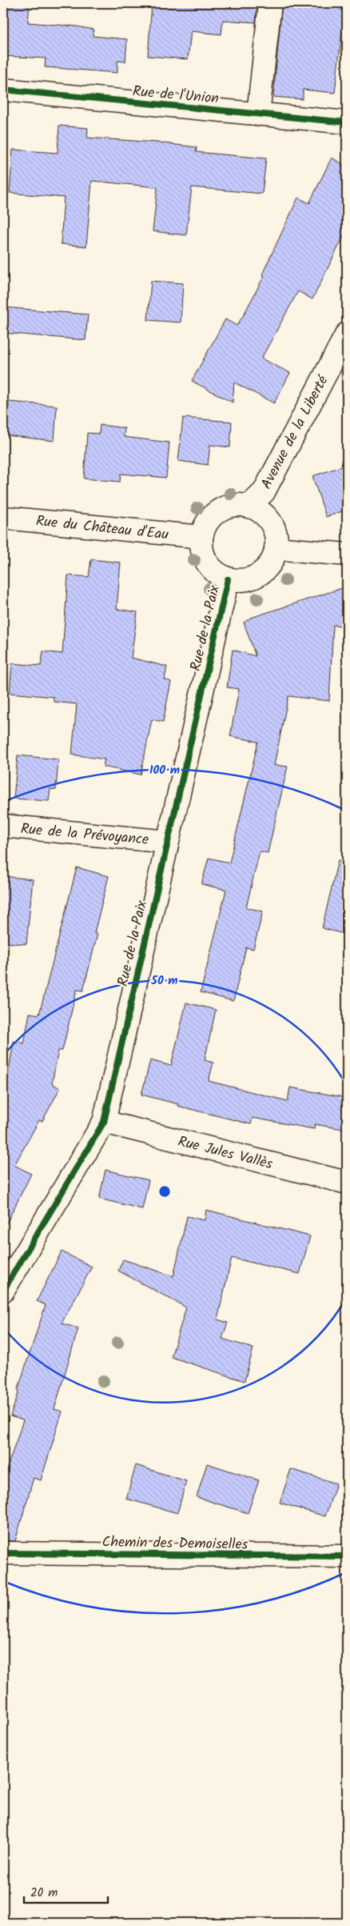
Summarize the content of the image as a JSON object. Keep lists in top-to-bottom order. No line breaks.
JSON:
{"streets":{"street":["Rue de l'Union","Avenue de la Liberté","Rue du Château d'Eau","Rue de la Paix","Rue de la Prévoyance","Rue Jules Vallès","Chemin des Demoiselles"]},"crossings":[["Avenue de la Liberté","Rue du Château d'Eau"],["Avenue de la Liberté","Rue de la Paix"],["Rue du Château d'Eau","Rue de la Paix"],["Rue de la Paix","Rue de la Prévoyance"],["Rue de la Paix","Rue Jules Vallès"]],"scale_bar":"20 m","rings":["100 m","50 m"]}
